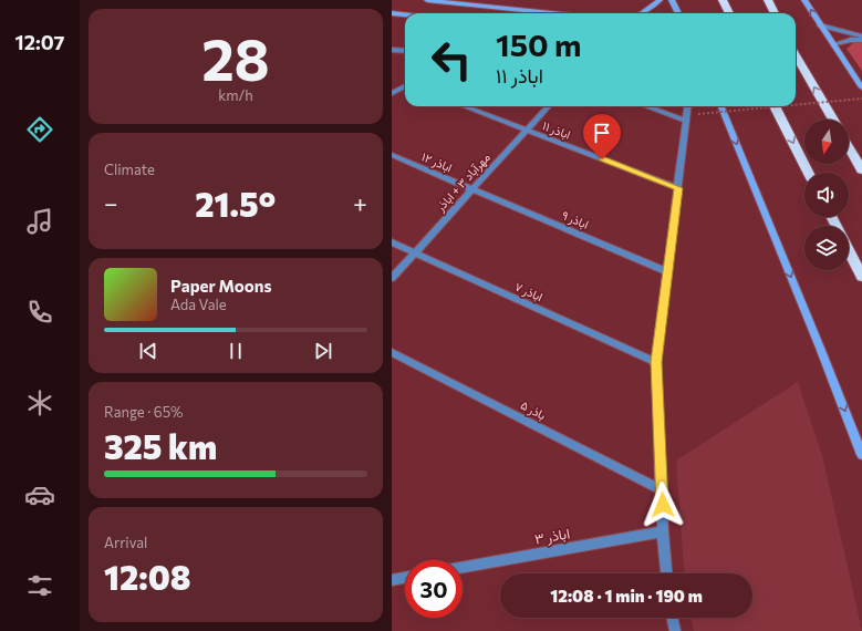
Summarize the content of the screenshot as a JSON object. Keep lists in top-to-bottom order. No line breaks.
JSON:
{"streets":{"street":["اباذر ۱۱","اباذر ۱۲","مهرآباد ۳ + اباذر","اباذر ۹","اباذر ۷","باذر ۵","اباذر ۳"]},"crossings":[["اباذر ۱۱","مهرآباد ۳ + اباذر"],["اباذر ۱۲","مهرآباد ۳ + اباذر"],["اباذر ۱۲","اباذر ۹"],["مهرآباد ۳ + اباذر","اباذر ۹"],["مهرآباد ۳ + اباذر","اباذر ۷"]],"north":"bottom","page":{"tabs":"12:07","tile":[["28","km/h"],"Climate",["Range · 65%","325 km"],["Arrival","12:08"]],"turn":["150 m","اباذر ۱۱"],"heat":["−","21.5°","+"],"song":["Paper Moons","Ada Vale"],"limit":"30","trip":"12:08 · 1 min · 190 m"}}
